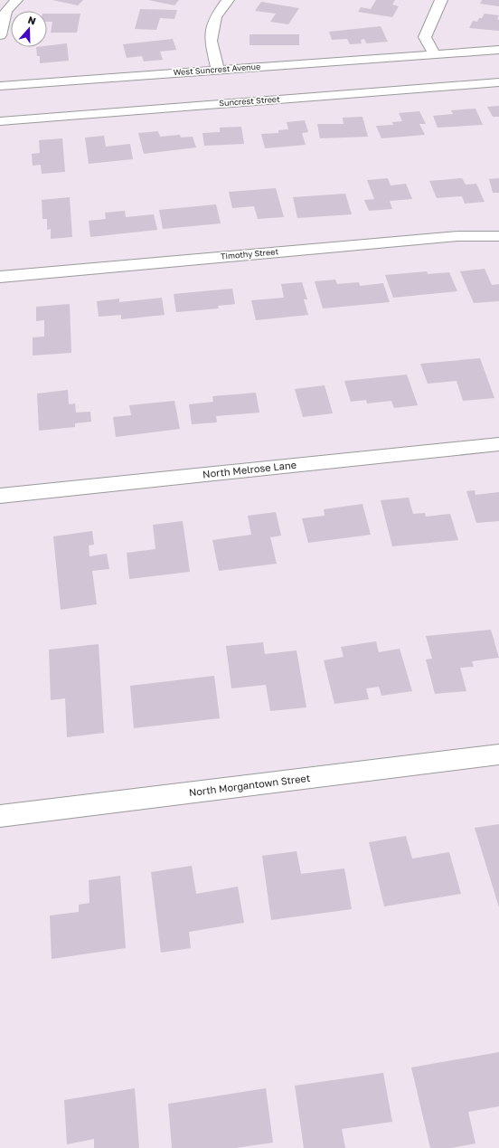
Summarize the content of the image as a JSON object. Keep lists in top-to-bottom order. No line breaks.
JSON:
{"streets":{"street":["West Suncrest Avenue","Suncrest Street","Timothy Street","North Melrose Lane","North Morgantown Street"]},"north":"top"}
